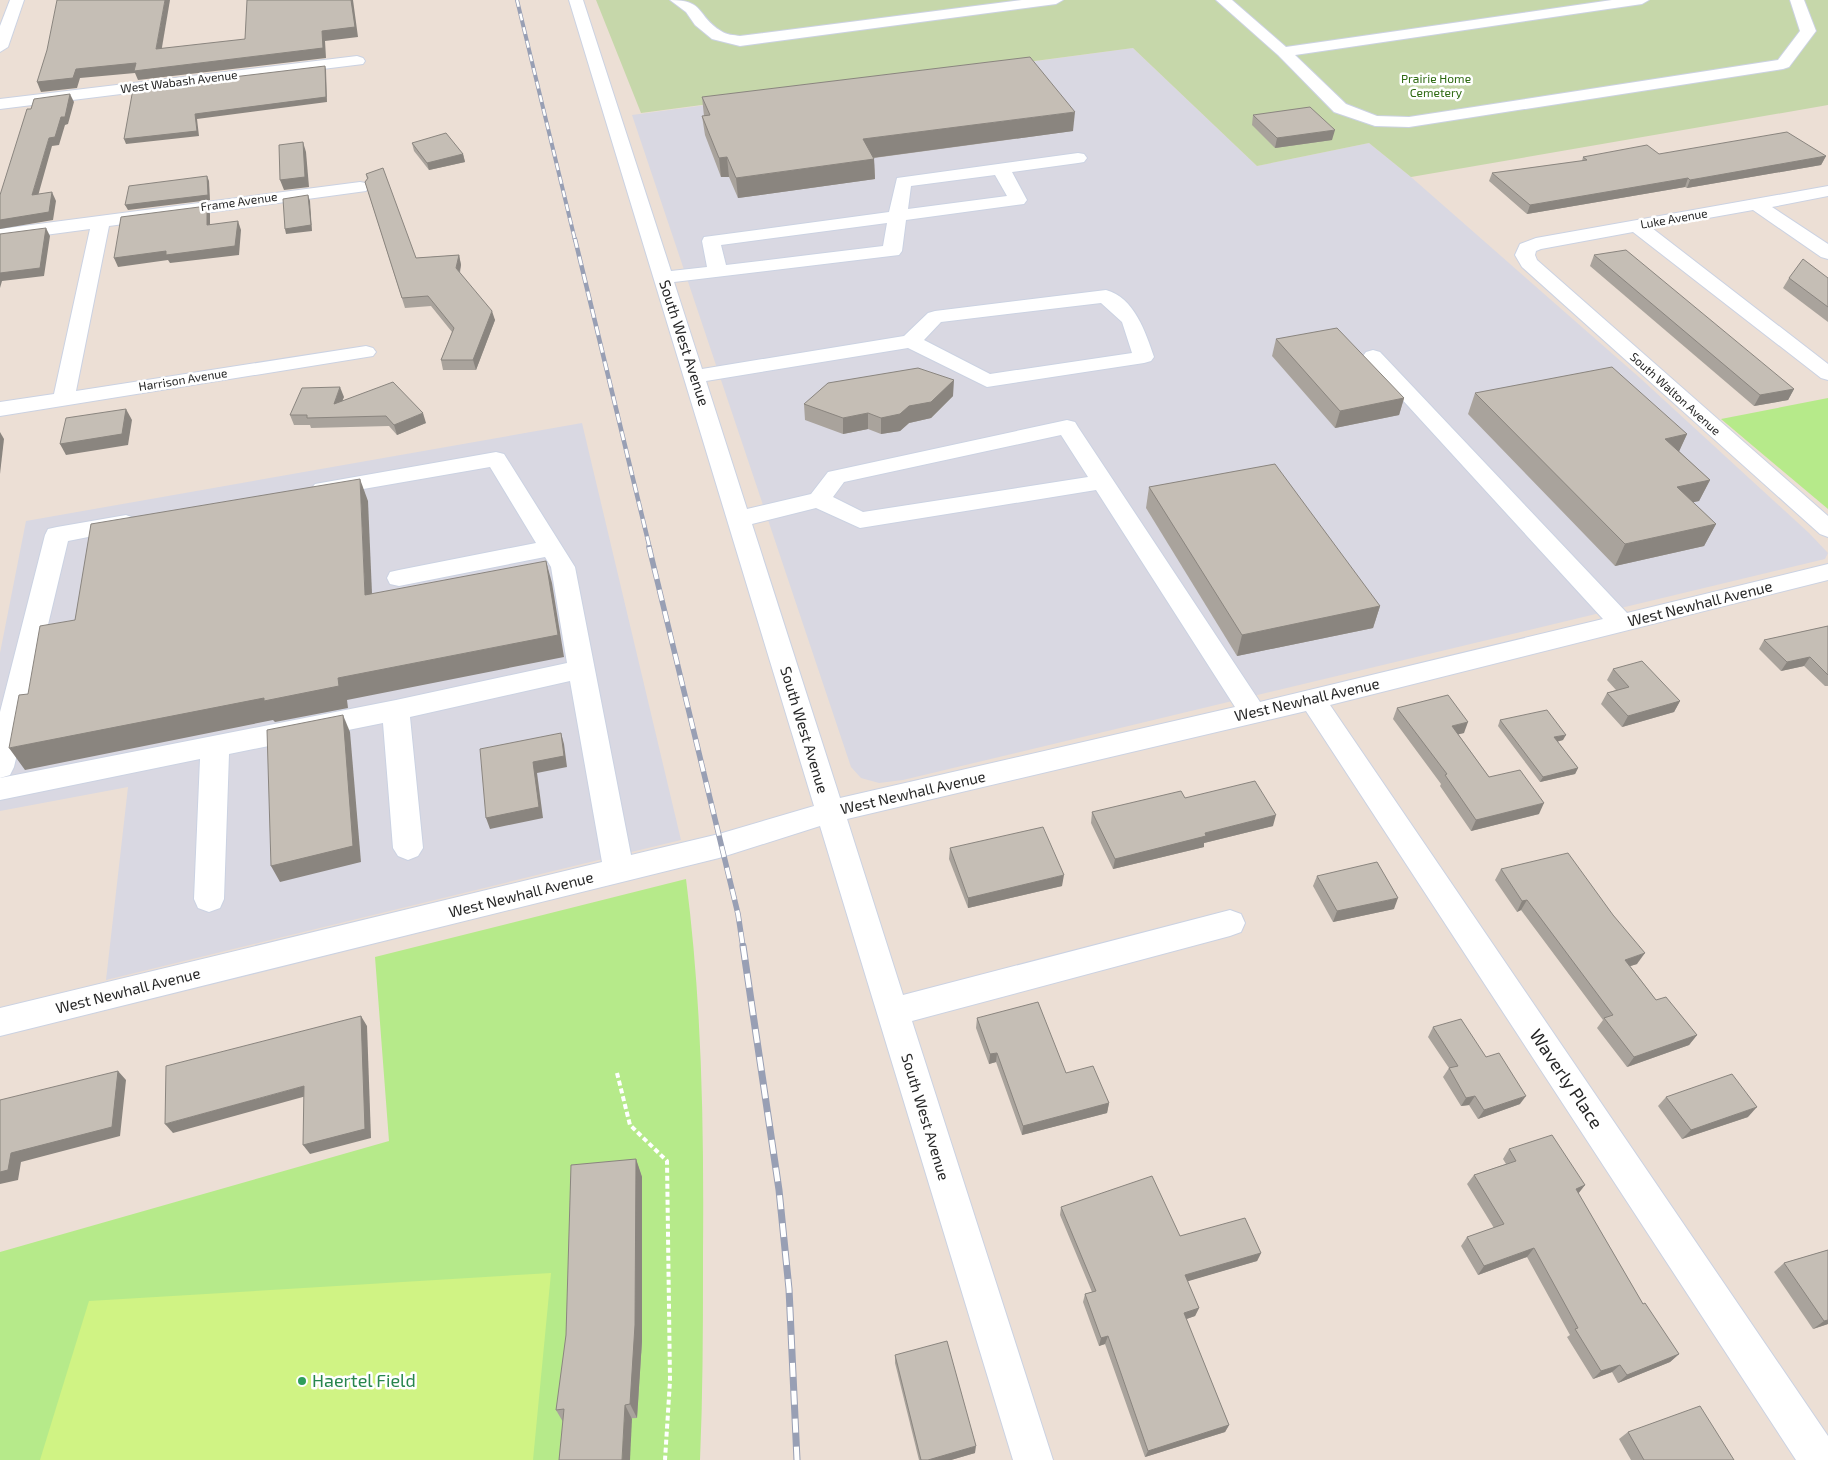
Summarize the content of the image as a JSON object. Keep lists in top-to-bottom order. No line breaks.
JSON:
{"streets":{"street":["West Wabash Avenue","Frame Avenue","Luke Avenue","South West Avenue","Harrison Avenue","South Walton Avenue","West Newhall Avenue","Waverly Place"]},"crossings":[["Luke Avenue","South Walton Avenue"],["South West Avenue","West Newhall Avenue"],["West Newhall Avenue","Waverly Place"]],"parks":["Prairie Home Cemetery"],"places":["Haertel Field"]}
